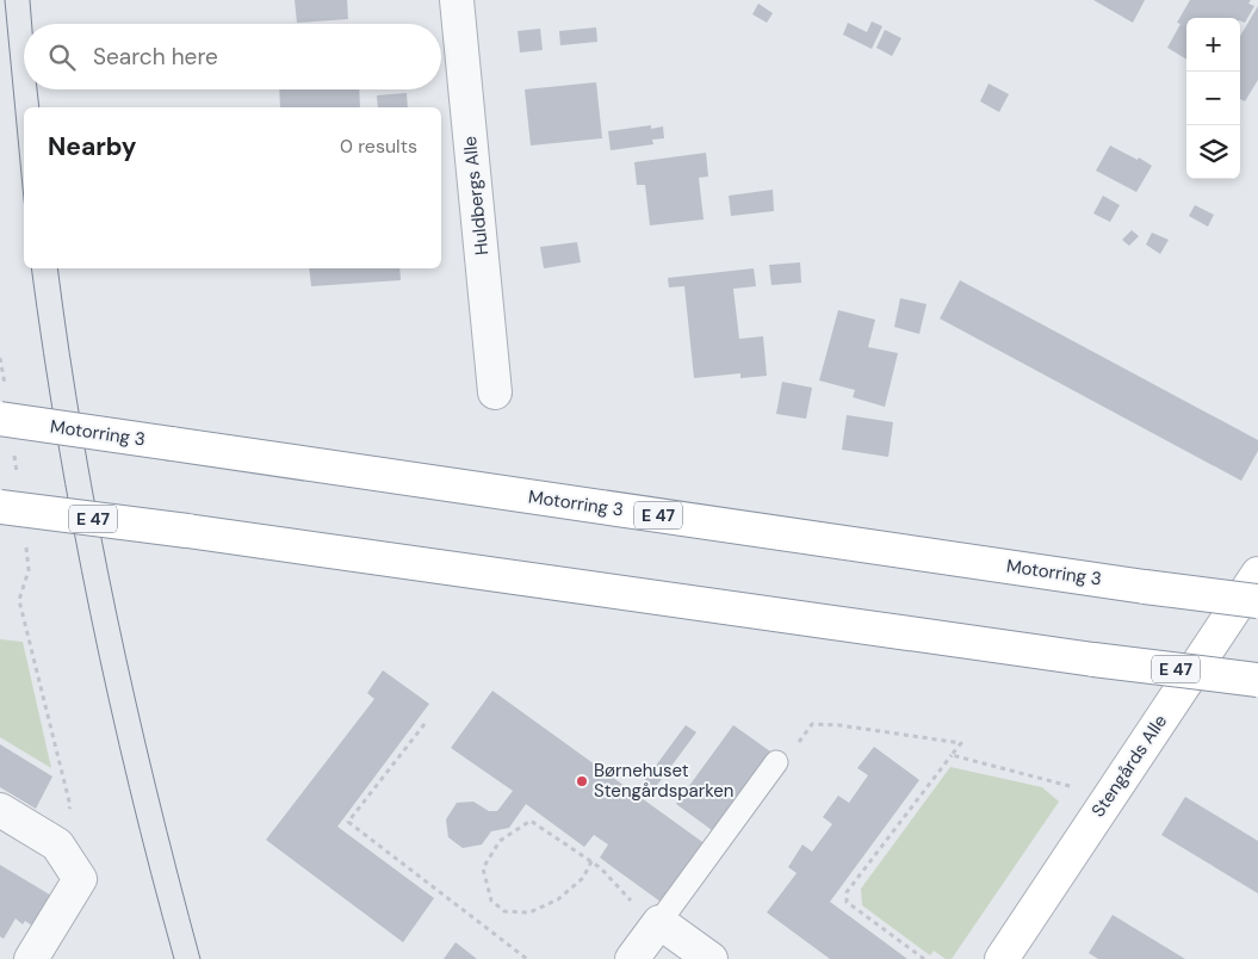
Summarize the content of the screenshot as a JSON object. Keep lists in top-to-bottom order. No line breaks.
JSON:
{"streets":{"main road":["Motorring 3","E 47","Stengårds Alle"],"street":["Huldbergs Alle"]},"places":["Børnehuset Stengårdsparken"],"page":{"map_buttons":["+","−"],"search":"Search here","heading":["Nearby","0 results"]}}
